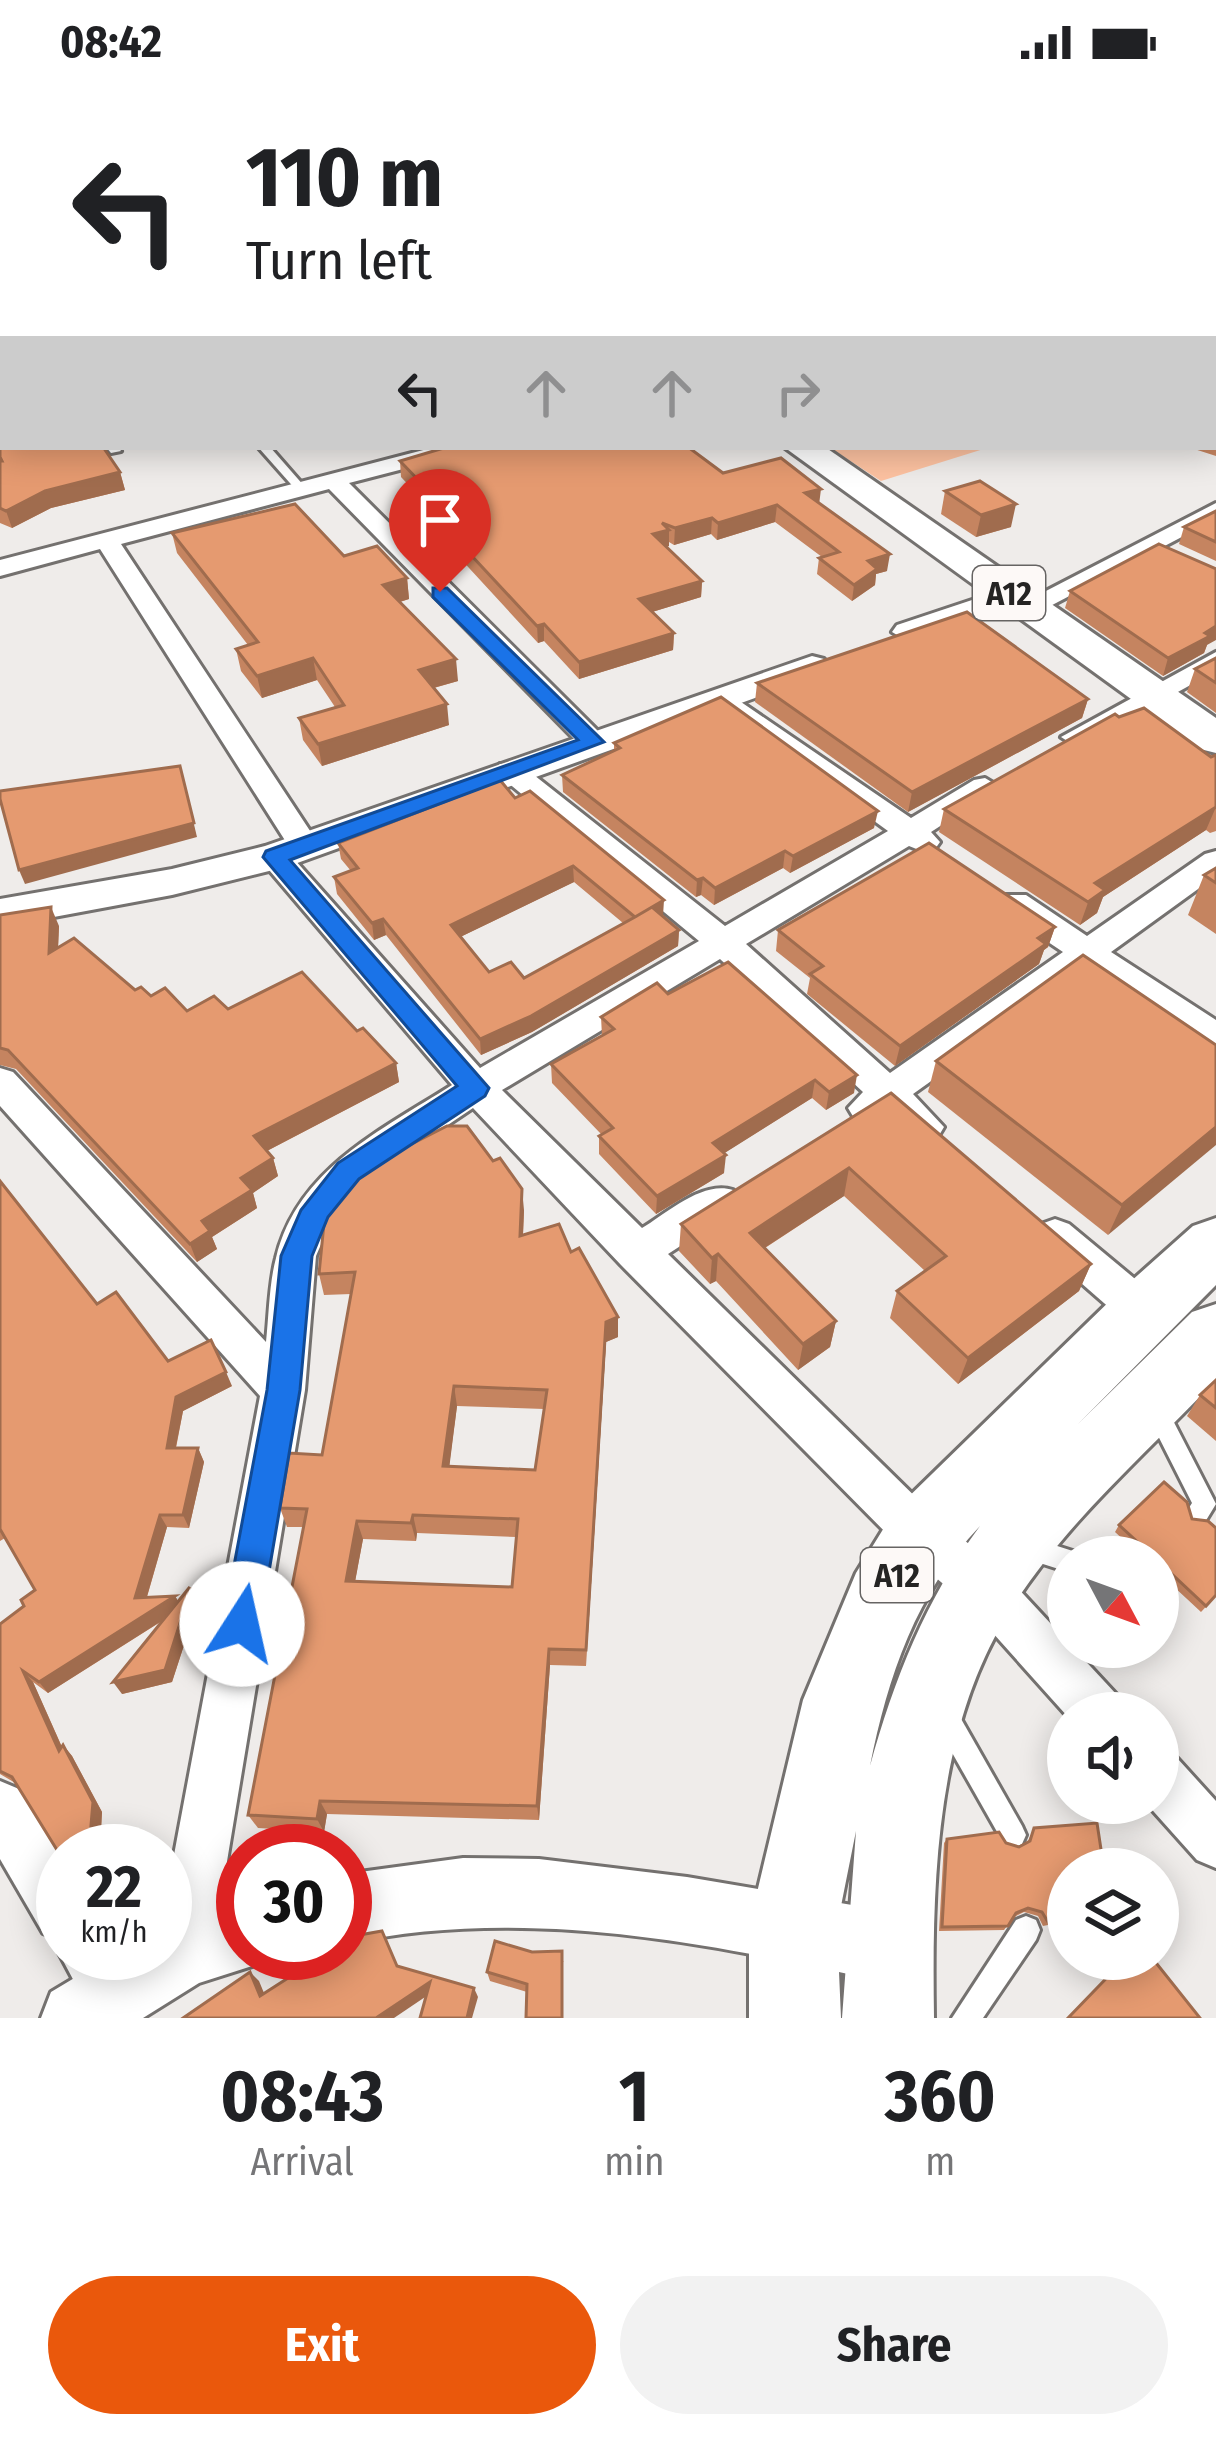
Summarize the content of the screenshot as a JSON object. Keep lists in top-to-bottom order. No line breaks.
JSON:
{"streets":{"main road":["A12"]},"north":"bottom right","page":{"status":"08:42","turn":["110 m","Turn left"],"speed":"22 km/h","limit":"30","eta":["08:43","Arrival","1","min","360","m"],"buttons":["Exit","Share"]}}
